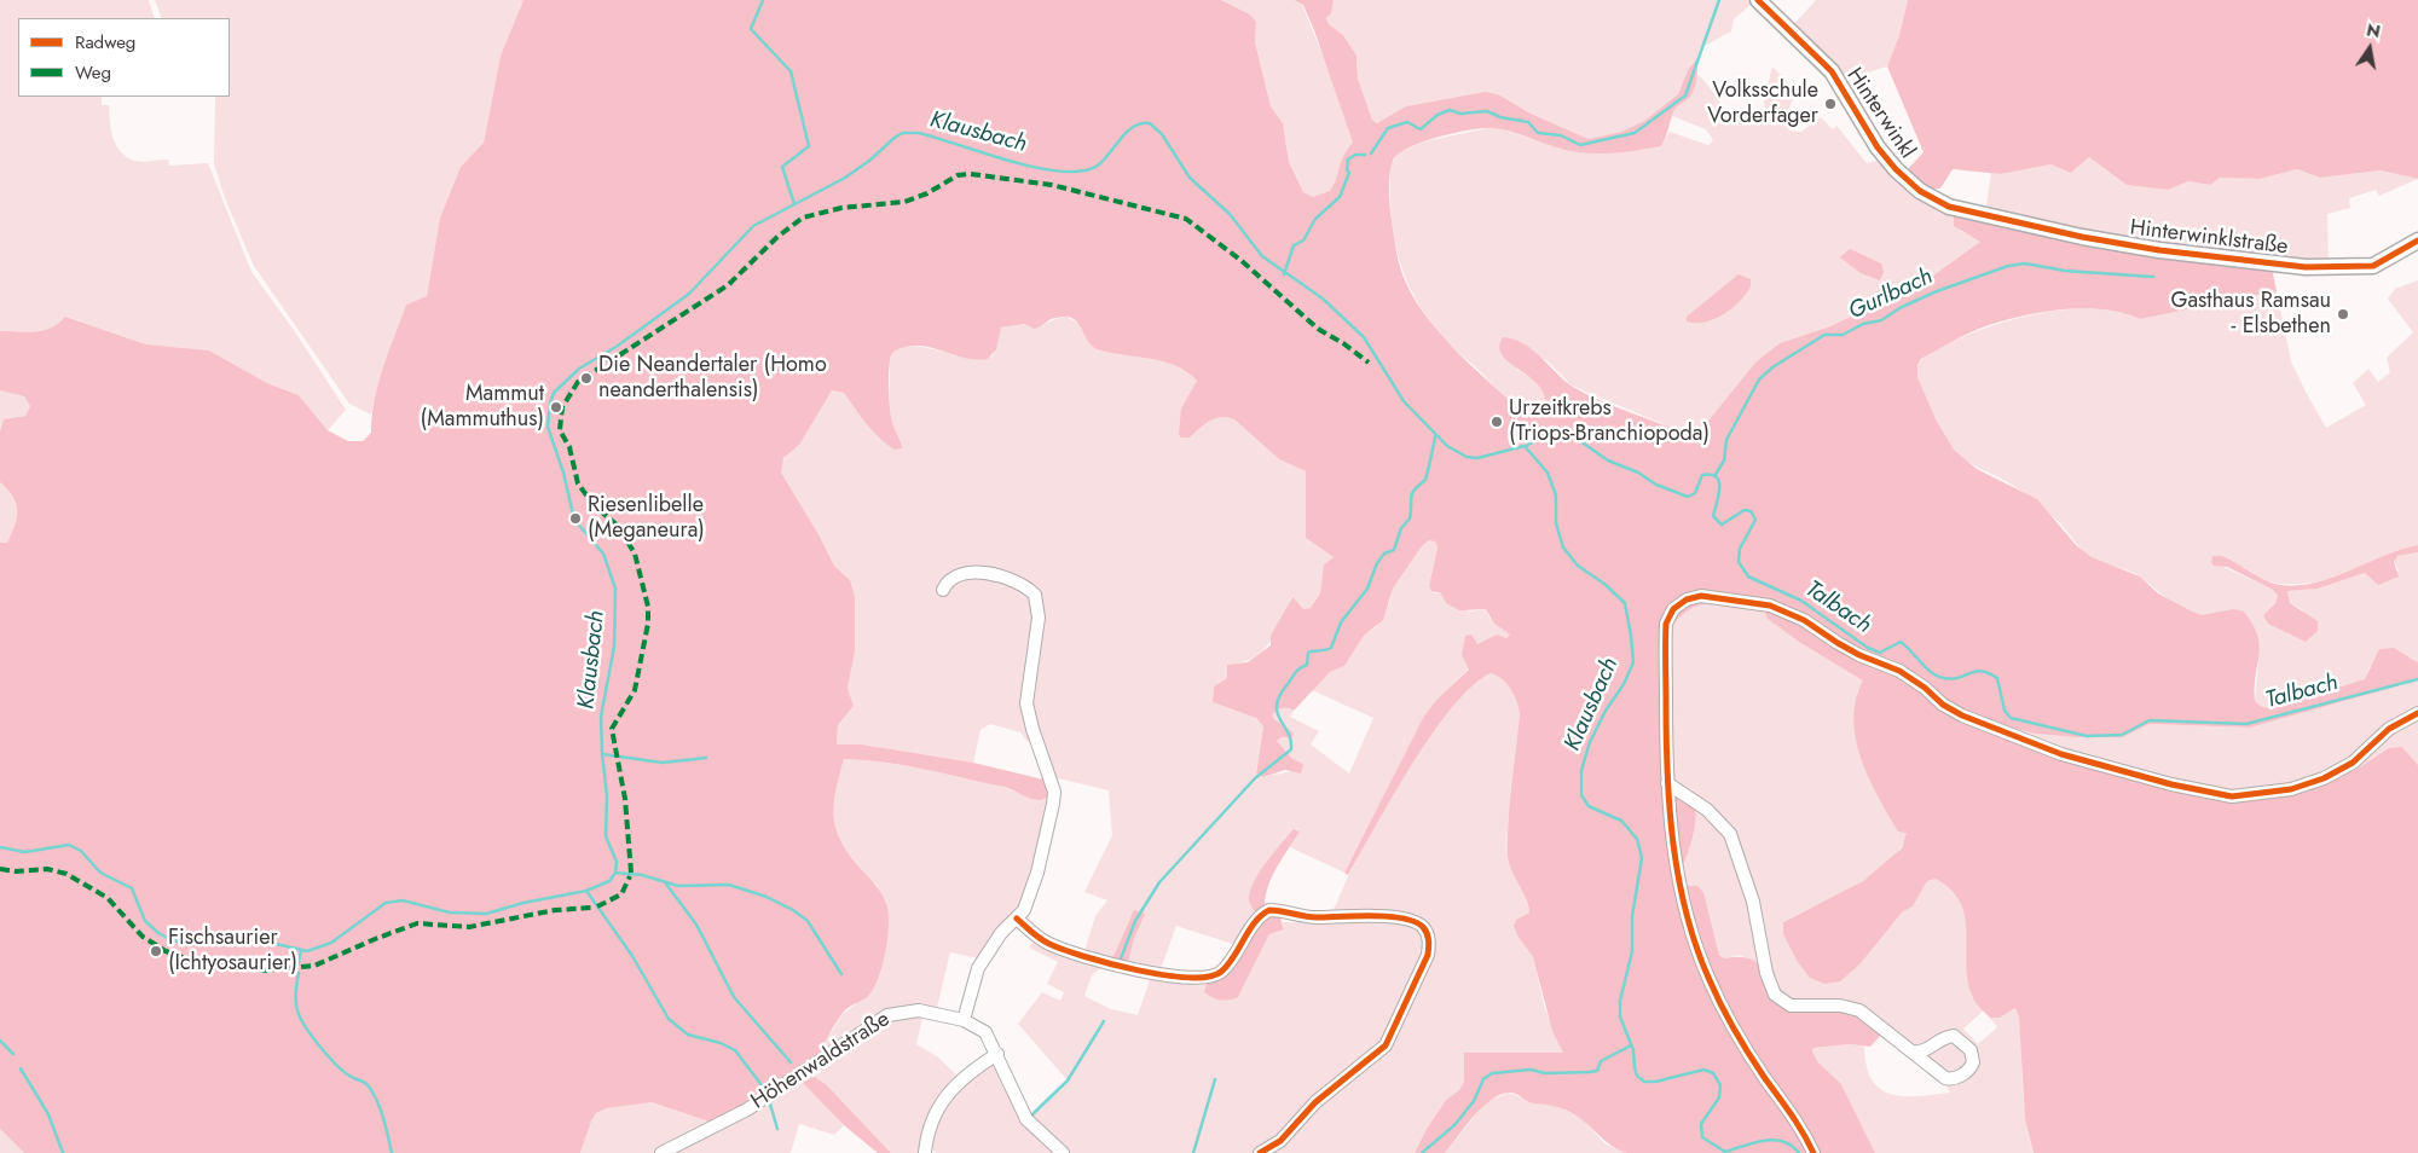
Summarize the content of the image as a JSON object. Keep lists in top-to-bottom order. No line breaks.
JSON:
{"streets":{"street":["Hinterwinkl","Hinterwinklstraße","Höhenwaldstraße"]},"crossings":[["Hinterwinkl","Hinterwinklstraße"]],"water":["Klausbach","Gurlbach","Talbach"],"places":["Volksschule Vorderfager","Gasthaus Ramsau - Elsbethen","Die Neandertaler (Homo neanderthalensis)","Mammut (Mammuthus)","Urzeitkrebs (Triops-Branchiopoda)","Riesenlibelle (Meganeura)","Fischsaurier (Ichtyosaurier)"],"legend":["Radweg","Weg"],"north":"top"}
